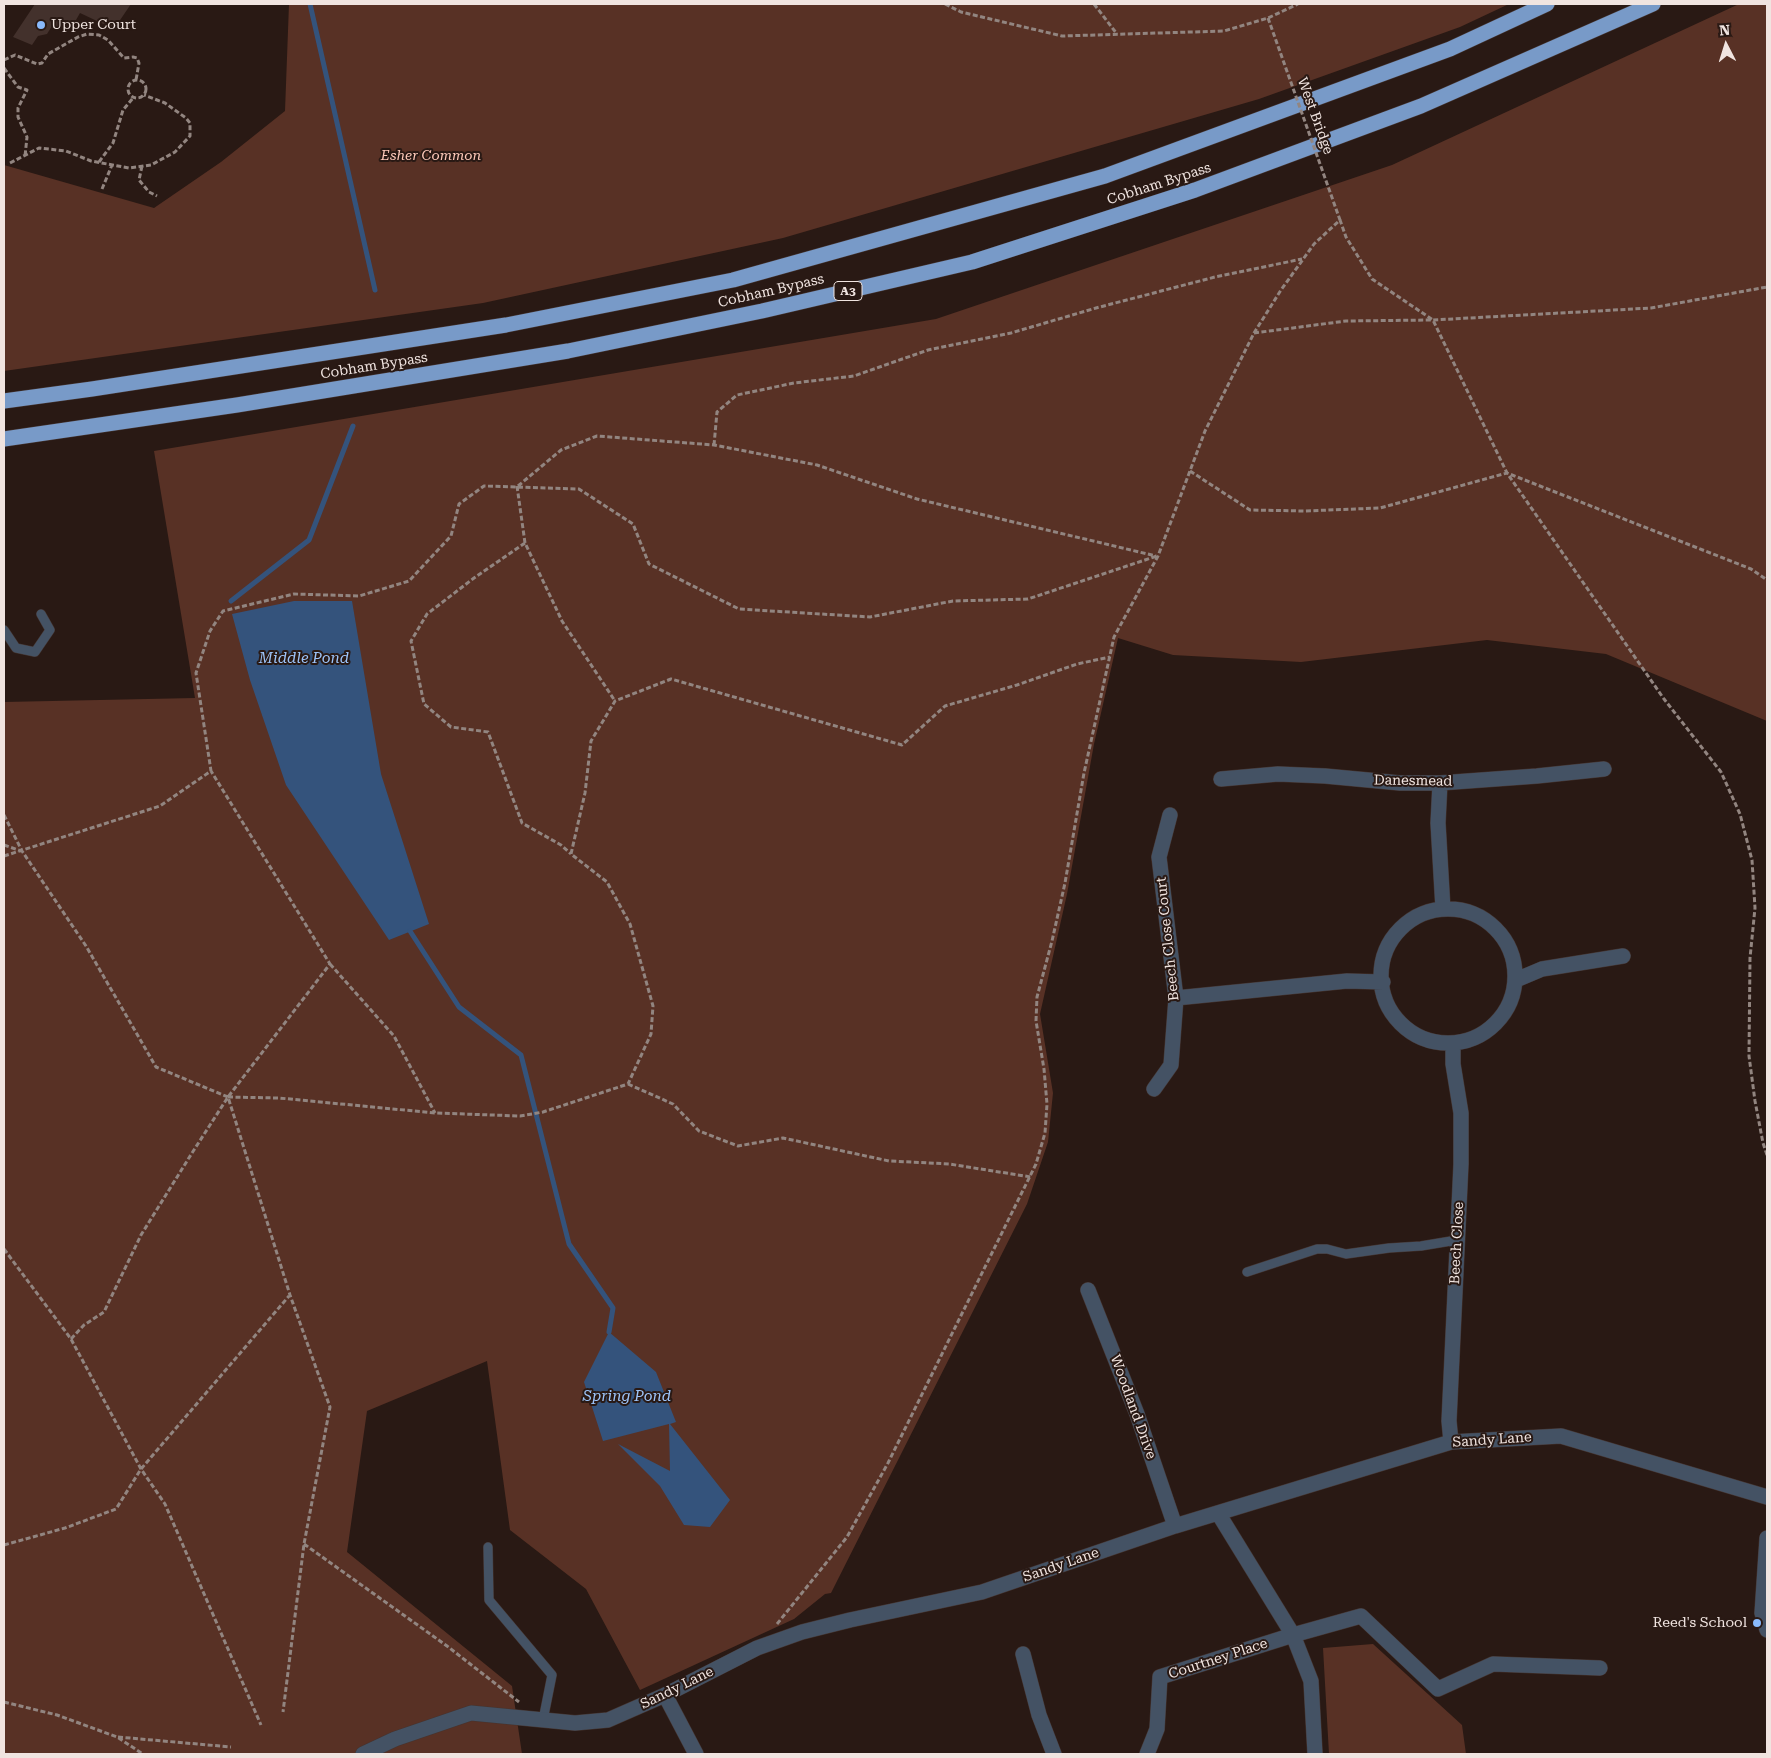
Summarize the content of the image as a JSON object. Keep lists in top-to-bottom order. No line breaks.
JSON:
{"streets":{"highway":["Cobham Bypass","A3"],"street":["Danesmead","Beech Close Court","Beech Close","Woodland Drive","Sandy Lane","Courtney Place"],"path":["West Bridge"]},"crossings":[["Beech Close","Sandy Lane"],["Woodland Drive","Sandy Lane"]],"water":["Middle Pond","Spring Pond"],"parks":["Esher Common"],"places":["Upper Court","Reed's School"],"north":"top"}
